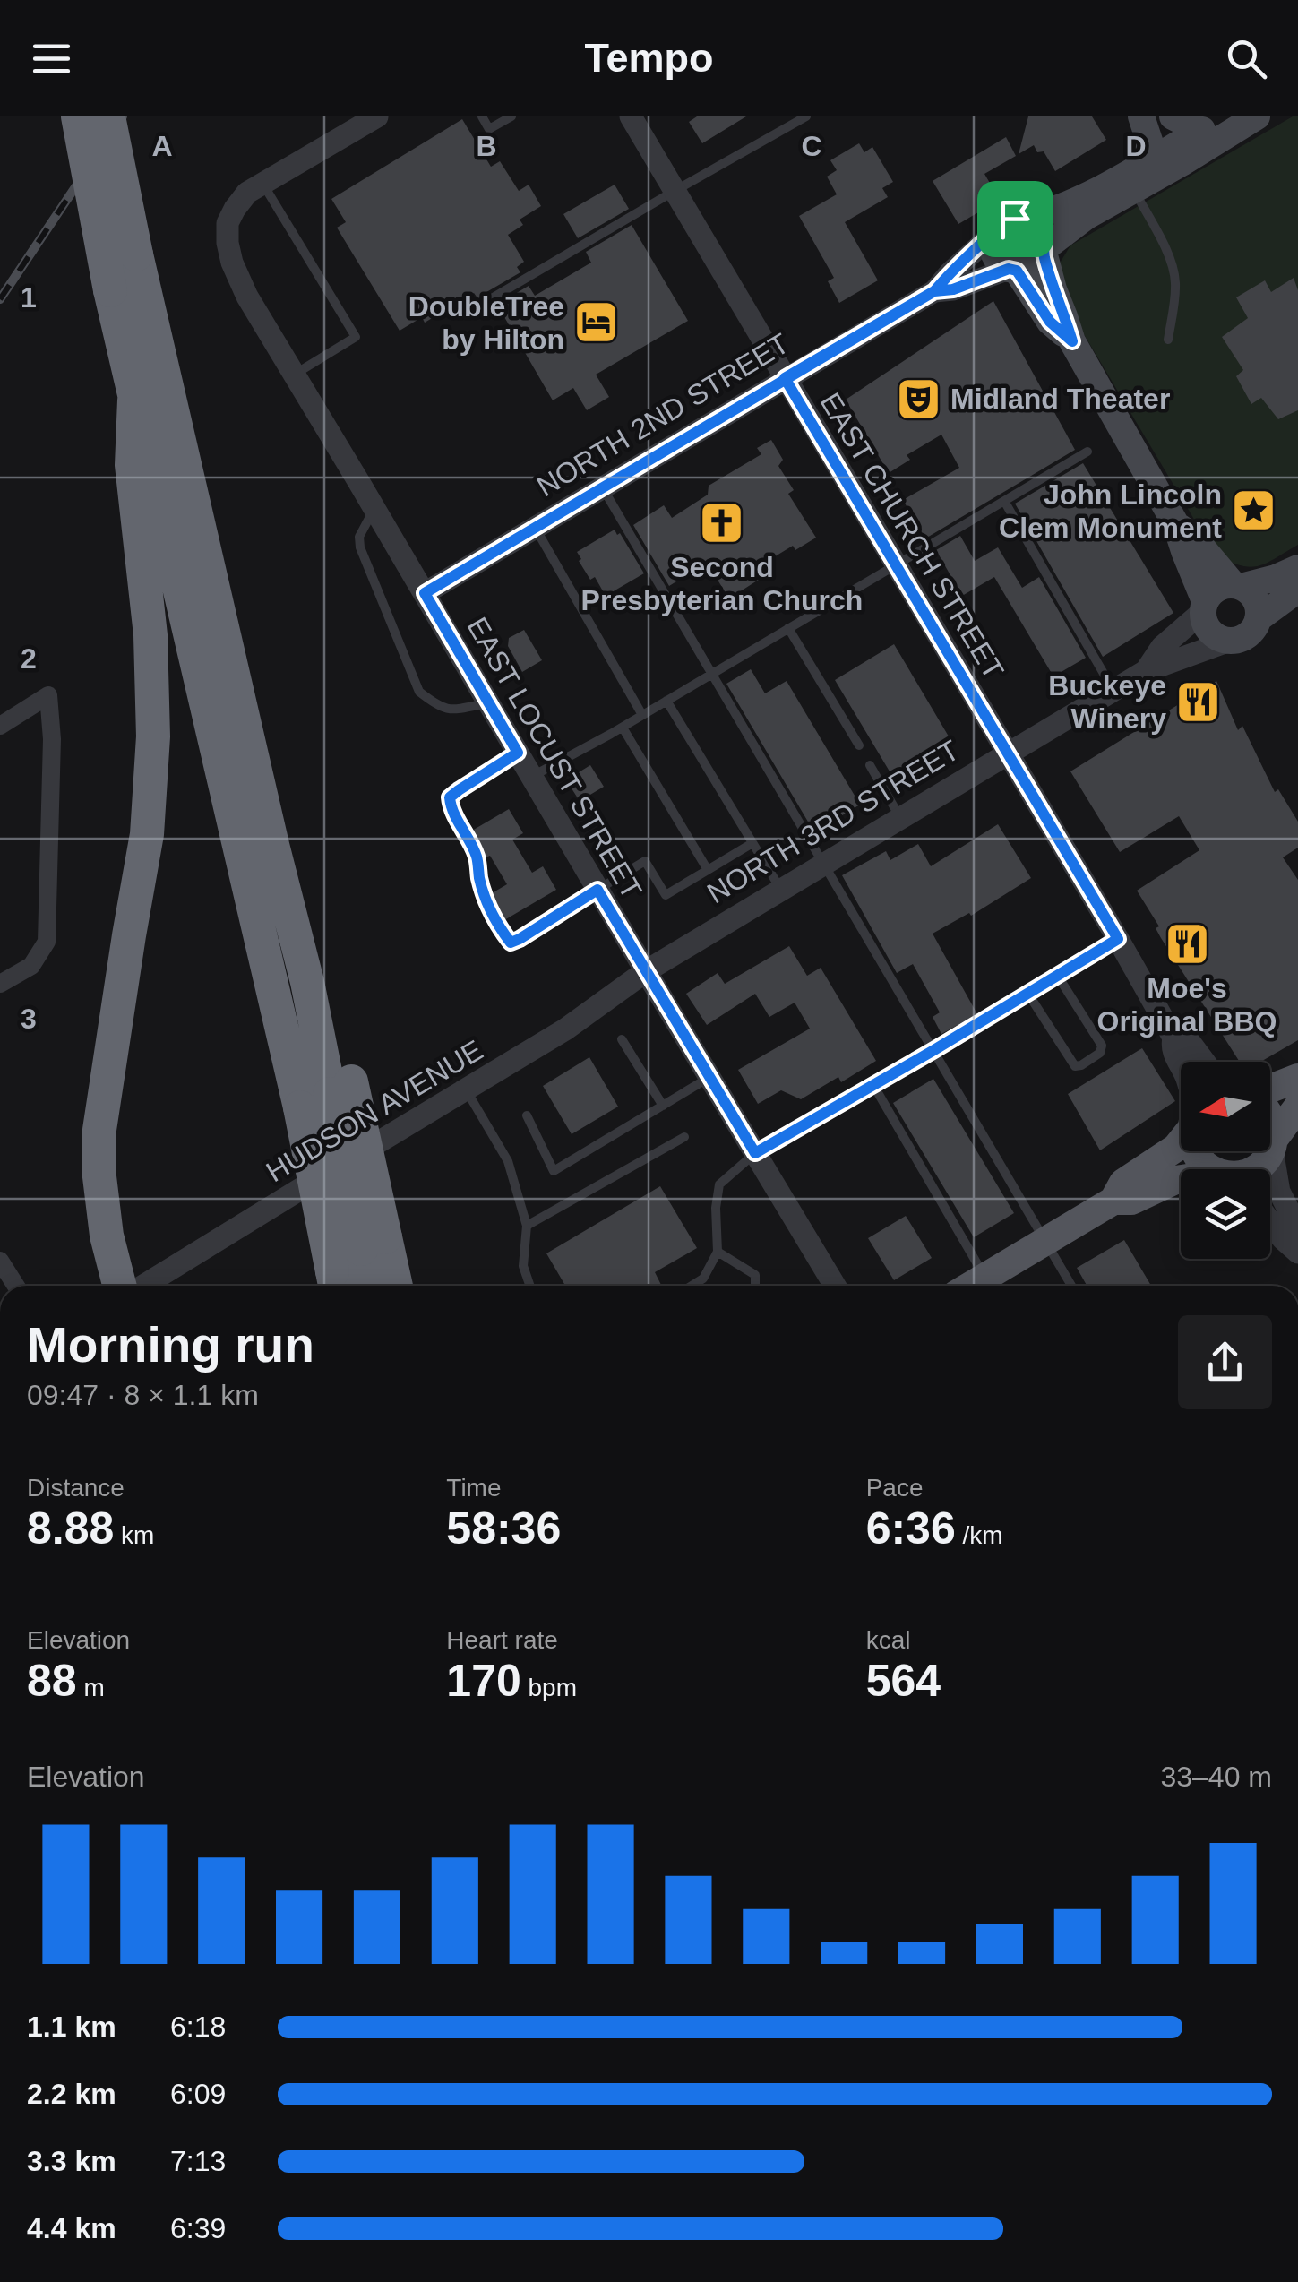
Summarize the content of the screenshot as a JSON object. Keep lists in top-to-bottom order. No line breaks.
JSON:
{"streets":{"street":["NORTH 2ND STREET","EAST CHURCH STREET","EAST LOCUST STREET","NORTH 3RD STREET","HUDSON AVENUE"]},"crossings":[["NORTH 2ND STREET","EAST CHURCH STREET"],["NORTH 2ND STREET","EAST LOCUST STREET"],["EAST CHURCH STREET","NORTH 3RD STREET"],["EAST LOCUST STREET","NORTH 3RD STREET"],["EAST LOCUST STREET","HUDSON AVENUE"],["NORTH 3RD STREET","HUDSON AVENUE"]],"places":{"hotel":["DoubleTree by Hilton"],"theatre":["Midland Theater"],"place":["John Lincoln Clem Monument"],"church":["Second Presbyterian Church"],"restaurant":["Buckeye Winery","Moe's Original BBQ"]},"north":"left","page":{"header":"Tempo","heading":["Morning run","09:47 · 8 × 1.1 km"],"stats":[["Distance","8.88 km"],["Time","58:36"],["Pace","6:36 /km"],["Elevation","88 m"],["Heart rate","170 bpm"],["kcal","564"]],"chart":["Elevation","33–40 m"],"list":[{"name":"1.1 km","note":"6:18"},{"name":"2.2 km","note":"6:09"},{"name":"3.3 km","note":"7:13"},{"name":"4.4 km","note":"6:39"}]},"grid":{"columns":["A","B","C","D"],"rows":["1","2","3"]}}
